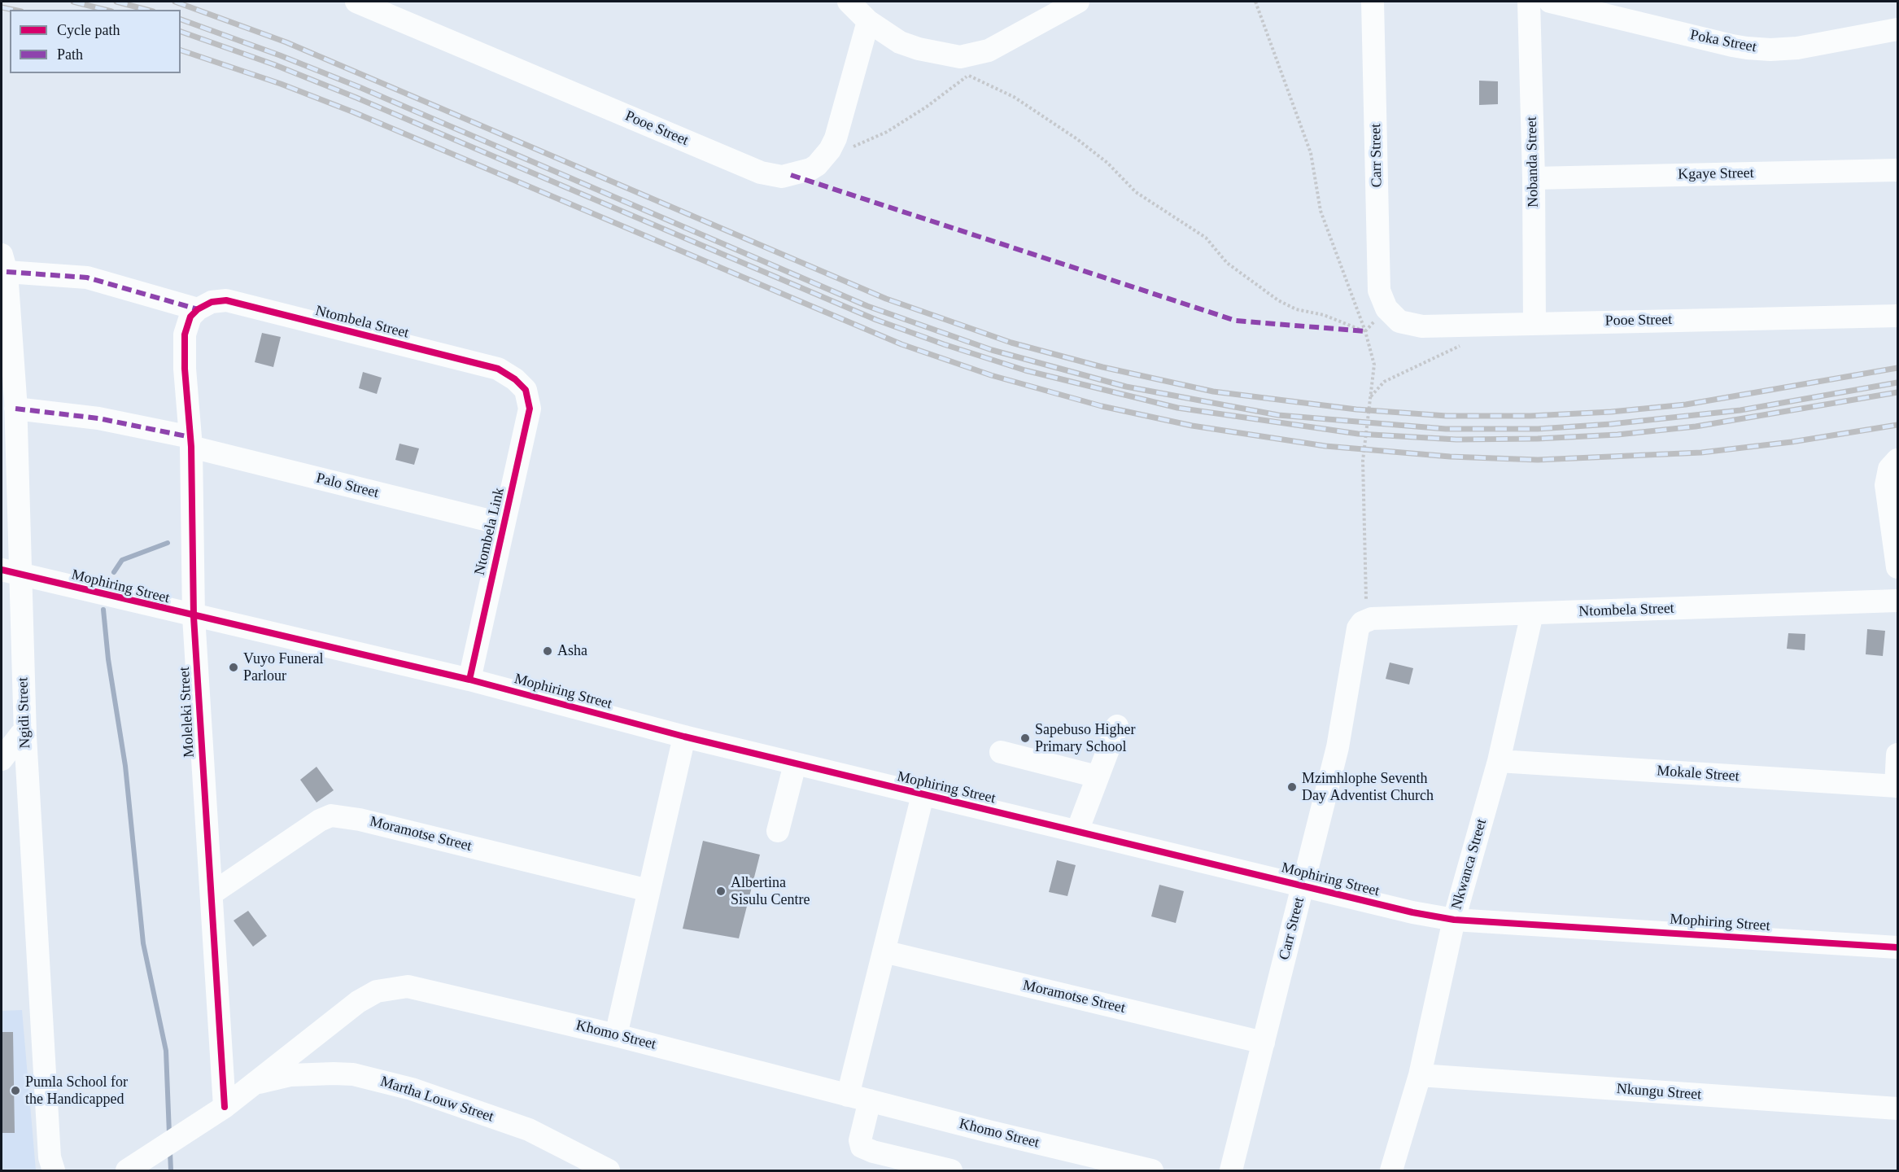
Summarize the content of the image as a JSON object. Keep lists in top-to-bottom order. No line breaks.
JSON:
{"streets":{"street":["Poka Street","Pooe Street","Carr Street","Nobanda Street","Kgaye Street","Ntombela Street","Palo Street","Ntombela Link","Mophiring Street","Moleleki Street","Ngidi Street","Mokale Street","Moramotse Street","Nkwanca Street","Khomo Street","Nkungu Street","Martha Louw Street"]},"crossings":[["Pooe Street","Carr Street"],["Pooe Street","Nobanda Street"],["Carr Street","Ntombela Street"],["Carr Street","Mophiring Street"],["Carr Street","Moramotse Street"],["Nobanda Street","Kgaye Street"],["Ntombela Street","Ntombela Link"],["Ntombela Street","Moleleki Street"],["Ntombela Street","Nkwanca Street"],["Palo Street","Ntombela Link"],["Palo Street","Moleleki Street"],["Palo Street","Ngidi Street"],["Ntombela Link","Mophiring Street"],["Mophiring Street","Moleleki Street"],["Mophiring Street","Ngidi Street"],["Mophiring Street","Nkwanca Street"],["Moleleki Street","Moramotse Street"],["Moleleki Street","Khomo Street"],["Mokale Street","Nkwanca Street"],["Nkwanca Street","Nkungu Street"],["Khomo Street","Martha Louw Street"]],"places":["Asha","Vuyo Funeral Parlour","Sapebuso Higher Primary School","Mzimhlophe Seventh Day Adventist Church","Albertina Sisulu Centre","Pumla School for the Handicapped"],"legend":["Cycle path","Path"]}
